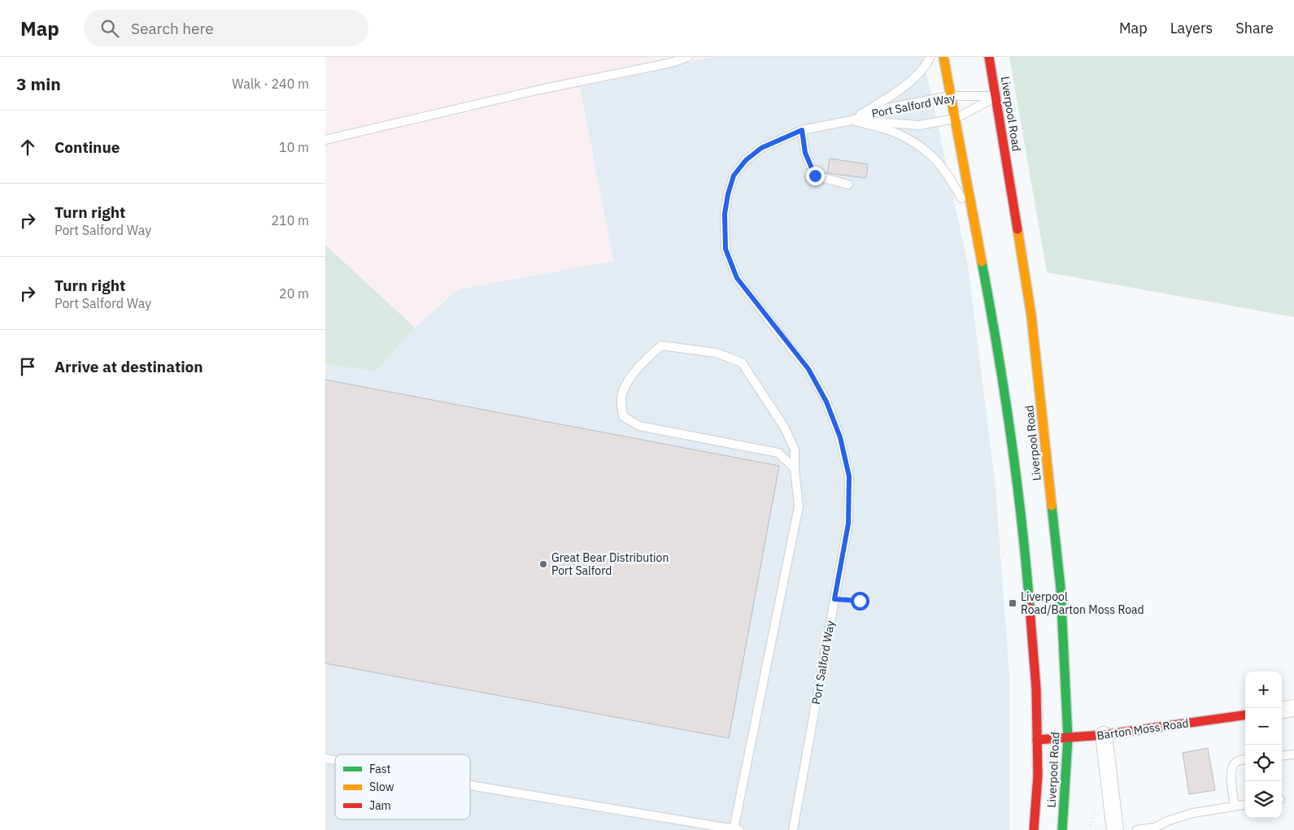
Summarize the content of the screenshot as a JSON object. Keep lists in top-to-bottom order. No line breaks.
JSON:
{"streets":{"main road":["Liverpool Road","Barton Moss Road"],"lane":["Port Salford Way"]},"crossings":[["Port Salford Way","Liverpool Road"],["Liverpool Road","Barton Moss Road"]],"places":{"other":["Great Bear Distribution Port Salford"],"transit":["Liverpool Road/Barton Moss Road"]},"legend":["Fast","Slow","Jam"],"page":{"header":"Map","search":"Search here","nav":["Map","Layers","Share"],"heading":["3 min","Walk · 240 m"],"list":[["Continue","10 m"],["Turn right","Port Salford Way","210 m"],["Turn right","Port Salford Way","20 m"],"Arrive at destination"],"map_buttons":["+","−"]}}
